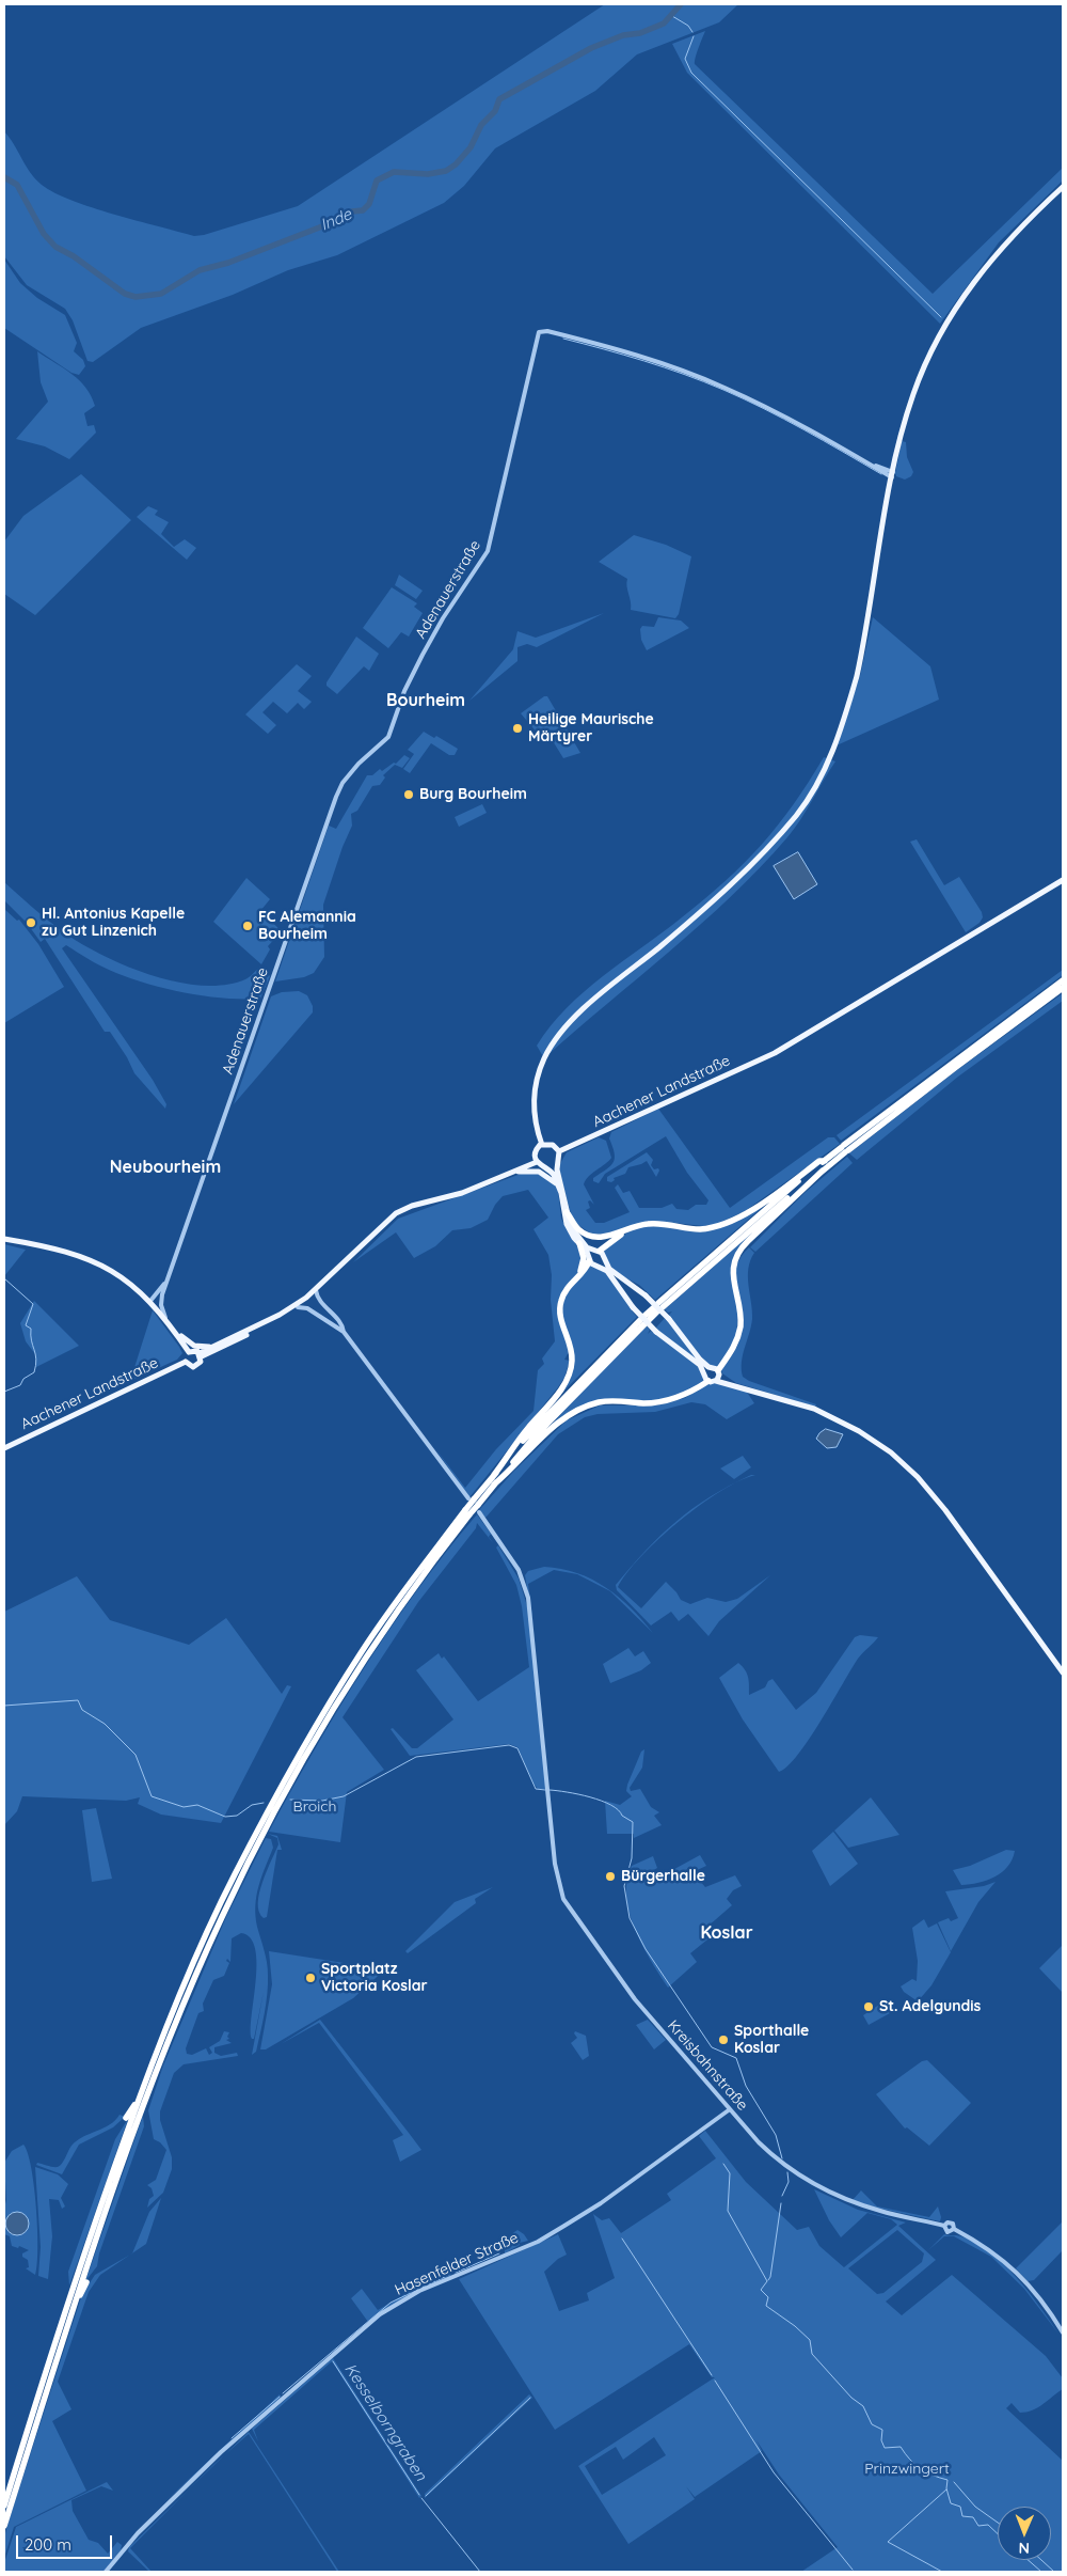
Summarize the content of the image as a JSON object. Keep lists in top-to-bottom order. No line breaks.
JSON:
{"streets":{"main road":["Aachener Landstraße"],"street":["Adenauerstraße","Kreisbahnstraße","Hasenfelder Straße"]},"crossings":[["Kreisbahnstraße","Hasenfelder Straße"]],"districts":["Bourheim","Neubourheim","Koslar"],"water":["Inde","Kesselborngraben"],"parks":["Broich","Prinzwingert"],"places":["Heilige Maurische Märtyrer","Burg Bourheim","Hl. Antonius Kapelle zu Gut Linzenich","FC Alemannia Bourheim","Bürgerhalle","Sportplatz Victoria Koslar","St. Adelgundis","Sporthalle Koslar"],"scale_bar":"200 m","north":"bottom"}
